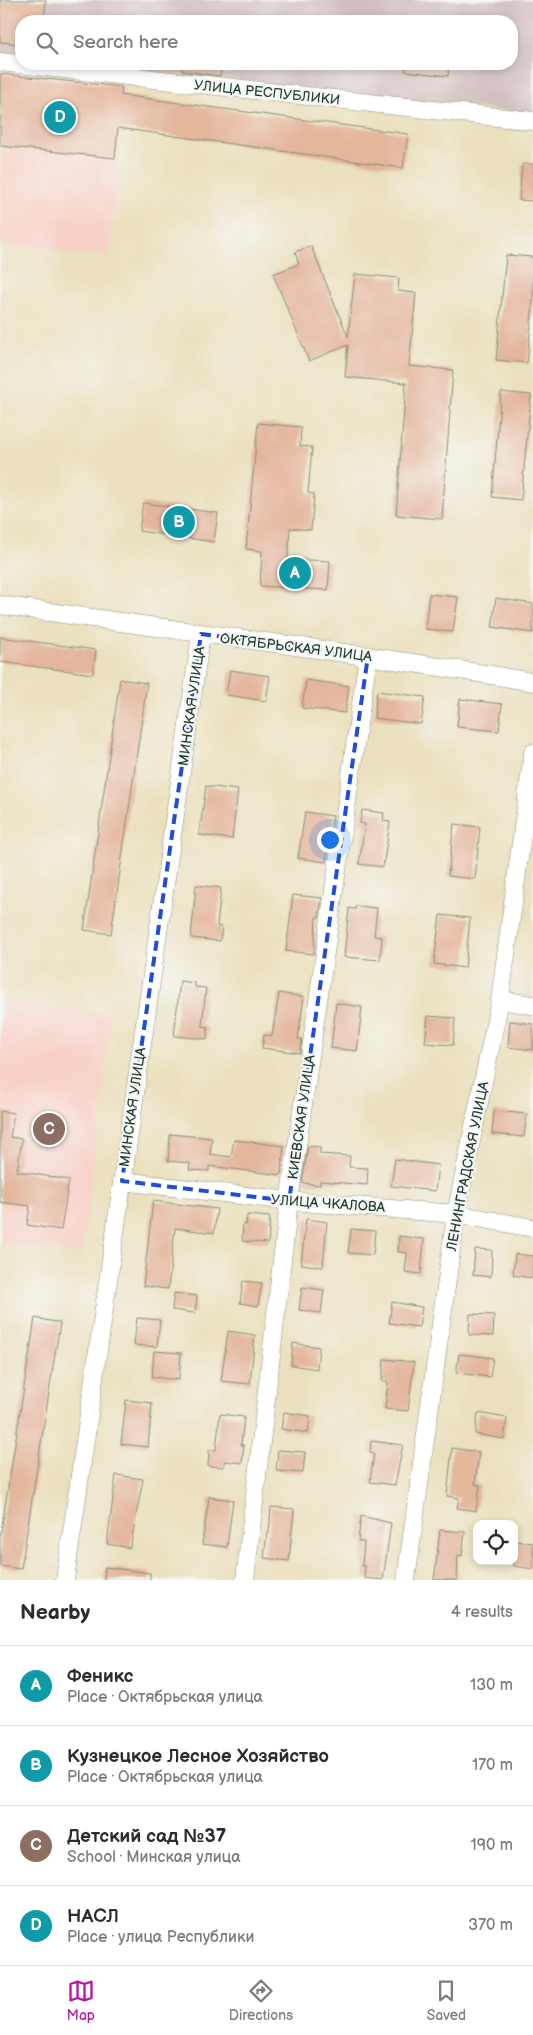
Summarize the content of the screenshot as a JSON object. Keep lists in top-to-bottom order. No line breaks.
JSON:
{"streets":{"street":["УЛИЦА РЕСПУБЛИКИ","ОКТЯБРЬСКАЯ УЛИЦА","МИНСКАЯ УЛИЦА","КИЕВСКАЯ УЛИЦА","ЛЕНИНГРАДСКАЯ УЛИЦА","УЛИЦА ЧКАЛОВА"]},"crossings":[["ОКТЯБРЬСКАЯ УЛИЦА","МИНСКАЯ УЛИЦА"],["ОКТЯБРЬСКАЯ УЛИЦА","КИЕВСКАЯ УЛИЦА"],["МИНСКАЯ УЛИЦА","УЛИЦА ЧКАЛОВА"],["КИЕВСКАЯ УЛИЦА","УЛИЦА ЧКАЛОВА"],["ЛЕНИНГРАДСКАЯ УЛИЦА","УЛИЦА ЧКАЛОВА"]],"page":{"search":"Search here","pins":["D","B","A","C"],"heading":["Nearby","4 results"],"list":[{"mark":"A","name":"Феникс","note":"Place · Октябрьская улица","value":"130 m"},{"mark":"B","name":"Кузнецкое Лесное Хозяйство","note":"Place · Октябрьская улица","value":"170 m"},{"mark":"C","name":"Детский сад №37","note":"School · Минская улица","value":"190 m"},{"mark":"D","name":"НАСЛ","note":"Place · улица Республики","value":"370 m"}],"nav":["Map","Directions","Saved"]}}
